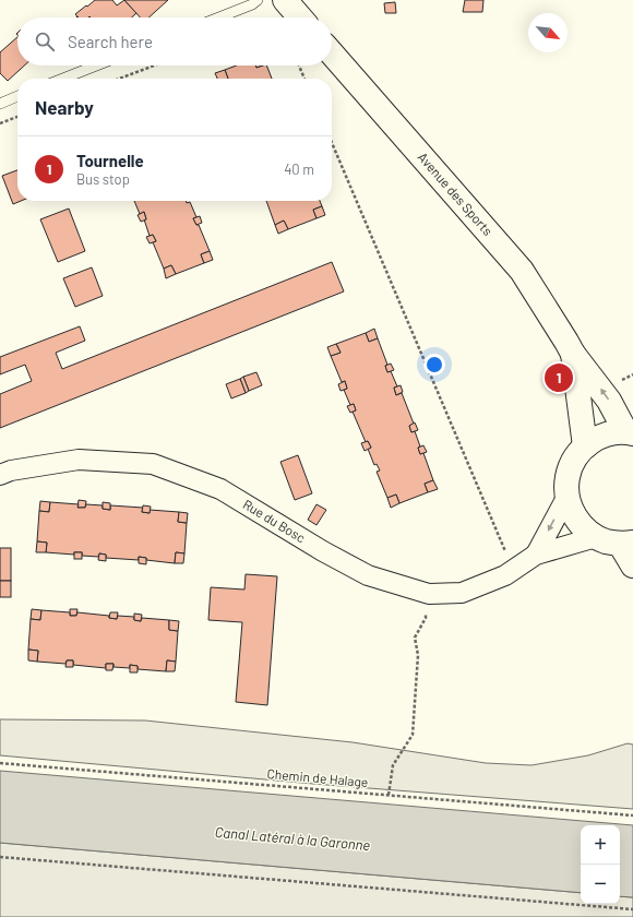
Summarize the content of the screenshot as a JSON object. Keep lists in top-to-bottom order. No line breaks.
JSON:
{"streets":{"main road":["Avenue des Sports"],"street":["Rue du Bosc"],"path":["Chemin de Halage"]},"water":["Canal Latéral à la Garonne"],"north":"bottom right","page":{"search":"Search here","heading":"Nearby","list":[{"mark":"1","name":"Tournelle","note":"Bus stop","value":"40 m"}],"pins":"1","map_buttons":["+","−"]}}
